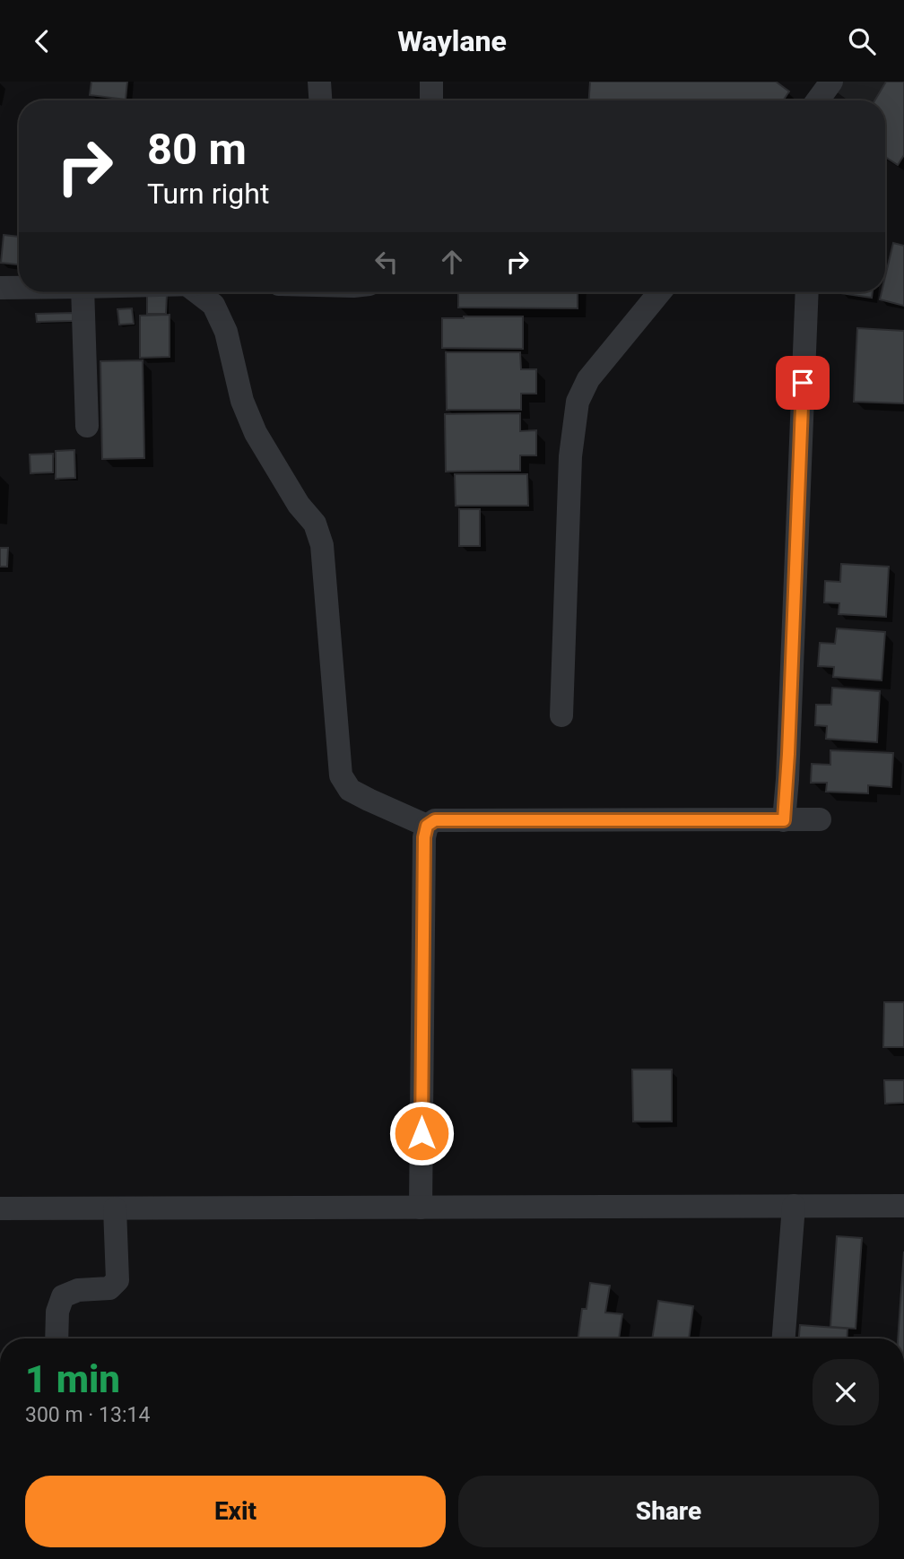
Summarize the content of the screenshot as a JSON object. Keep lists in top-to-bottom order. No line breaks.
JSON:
{"page":{"header":"Waylane","turn":["80 m","Turn right"],"heading":["1 min","300 m · 13:14"],"buttons":["Exit","Share"]}}
